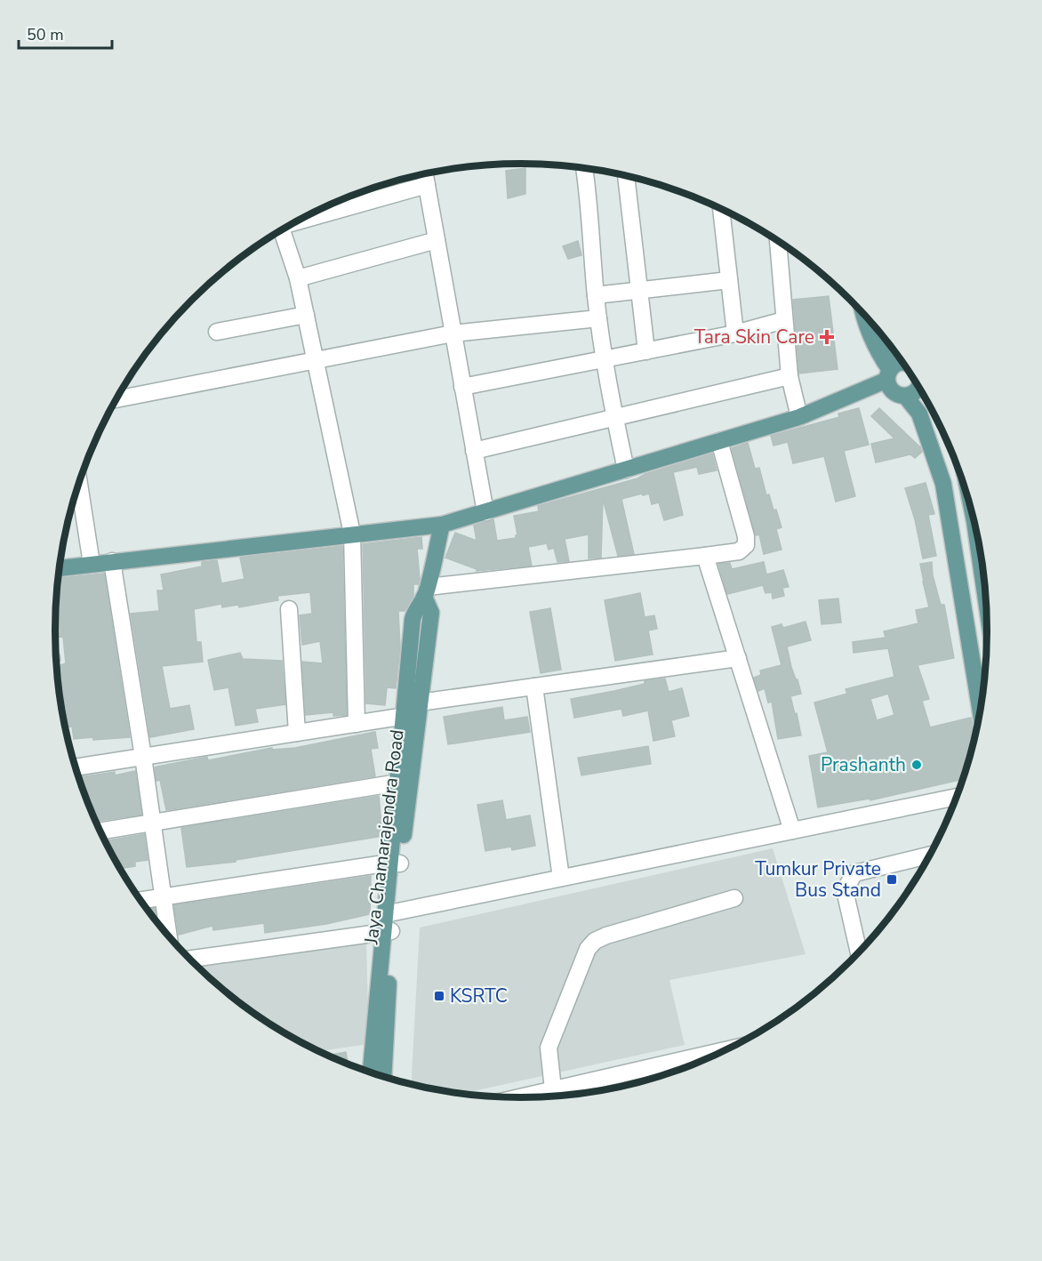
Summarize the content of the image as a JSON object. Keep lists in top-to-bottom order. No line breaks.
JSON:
{"streets":{"main road":["Jaya Chamarajendra Road"]},"places":{"health":["Tara Skin Care"],"other":["Prashanth"],"transit":["Tumkur Private Bus Stand","KSRTC"]},"scale_bar":"50 m"}
